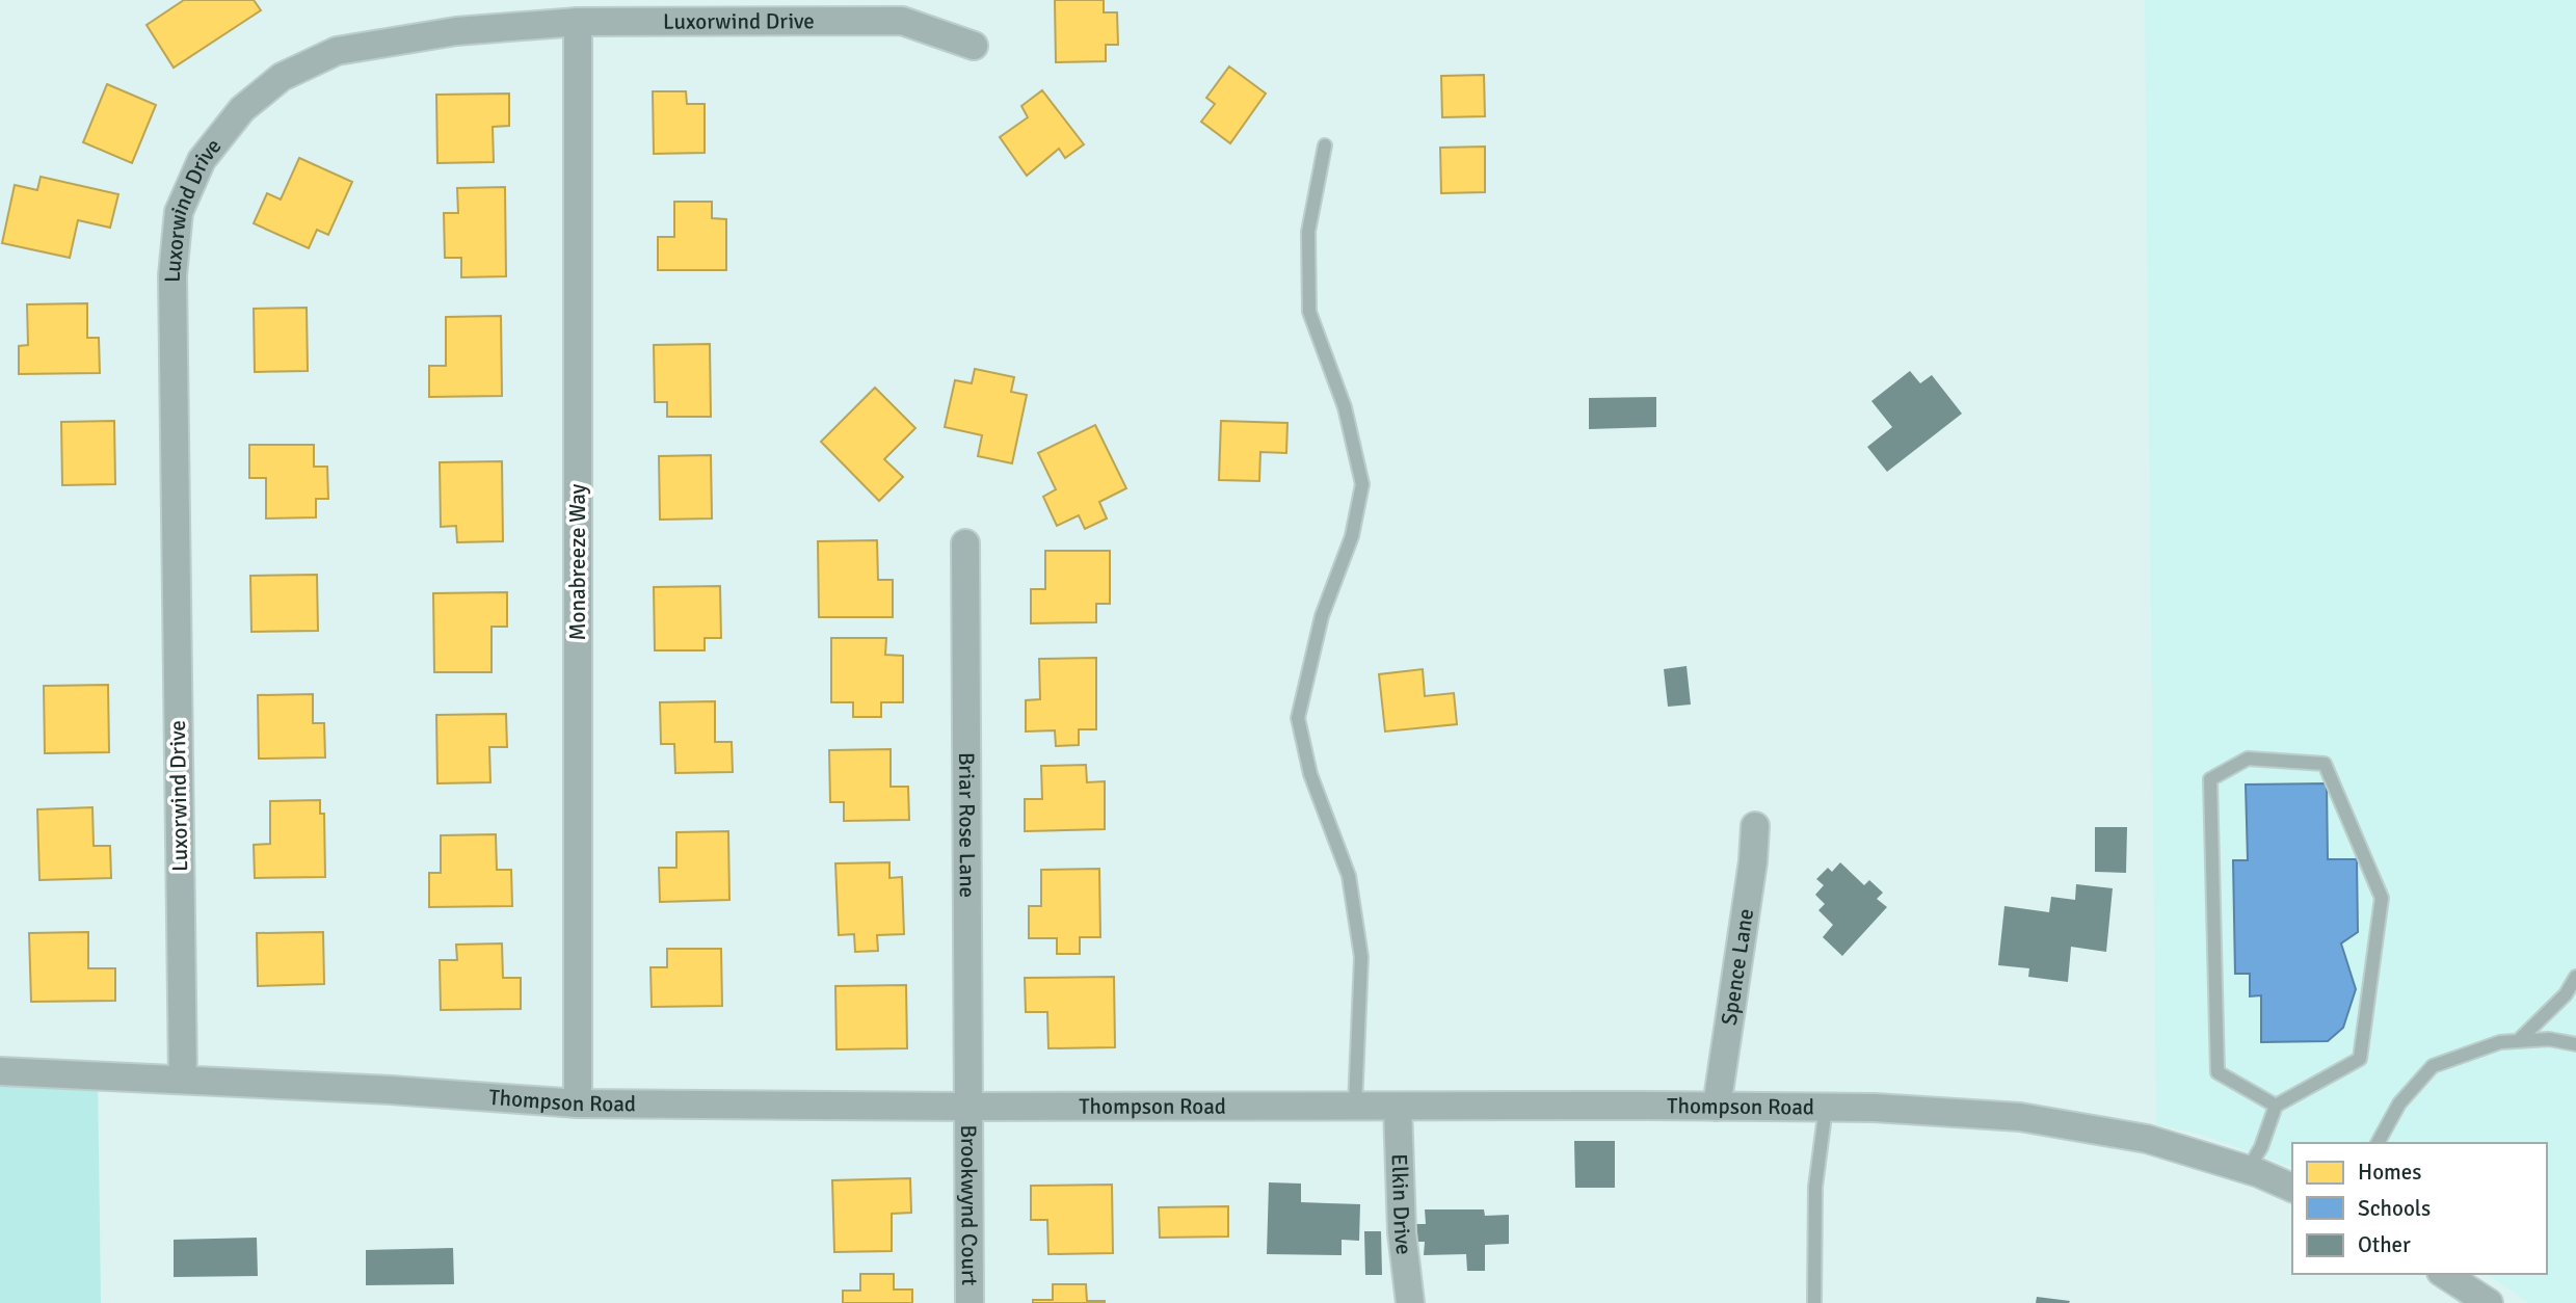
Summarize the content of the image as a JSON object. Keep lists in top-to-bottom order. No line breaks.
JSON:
{"streets":{"street":["Luxorwind Drive","Monabreeze Way","Briar Rose Lane","Spence Lane","Thompson Road","Brookwynd Court","Elkin Drive"]},"crossings":[["Luxorwind Drive","Monabreeze Way"],["Luxorwind Drive","Thompson Road"],["Monabreeze Way","Thompson Road"],["Briar Rose Lane","Thompson Road"],["Briar Rose Lane","Brookwynd Court"],["Spence Lane","Thompson Road"],["Thompson Road","Brookwynd Court"],["Thompson Road","Elkin Drive"]],"legend":["Homes","Schools","Other"]}
